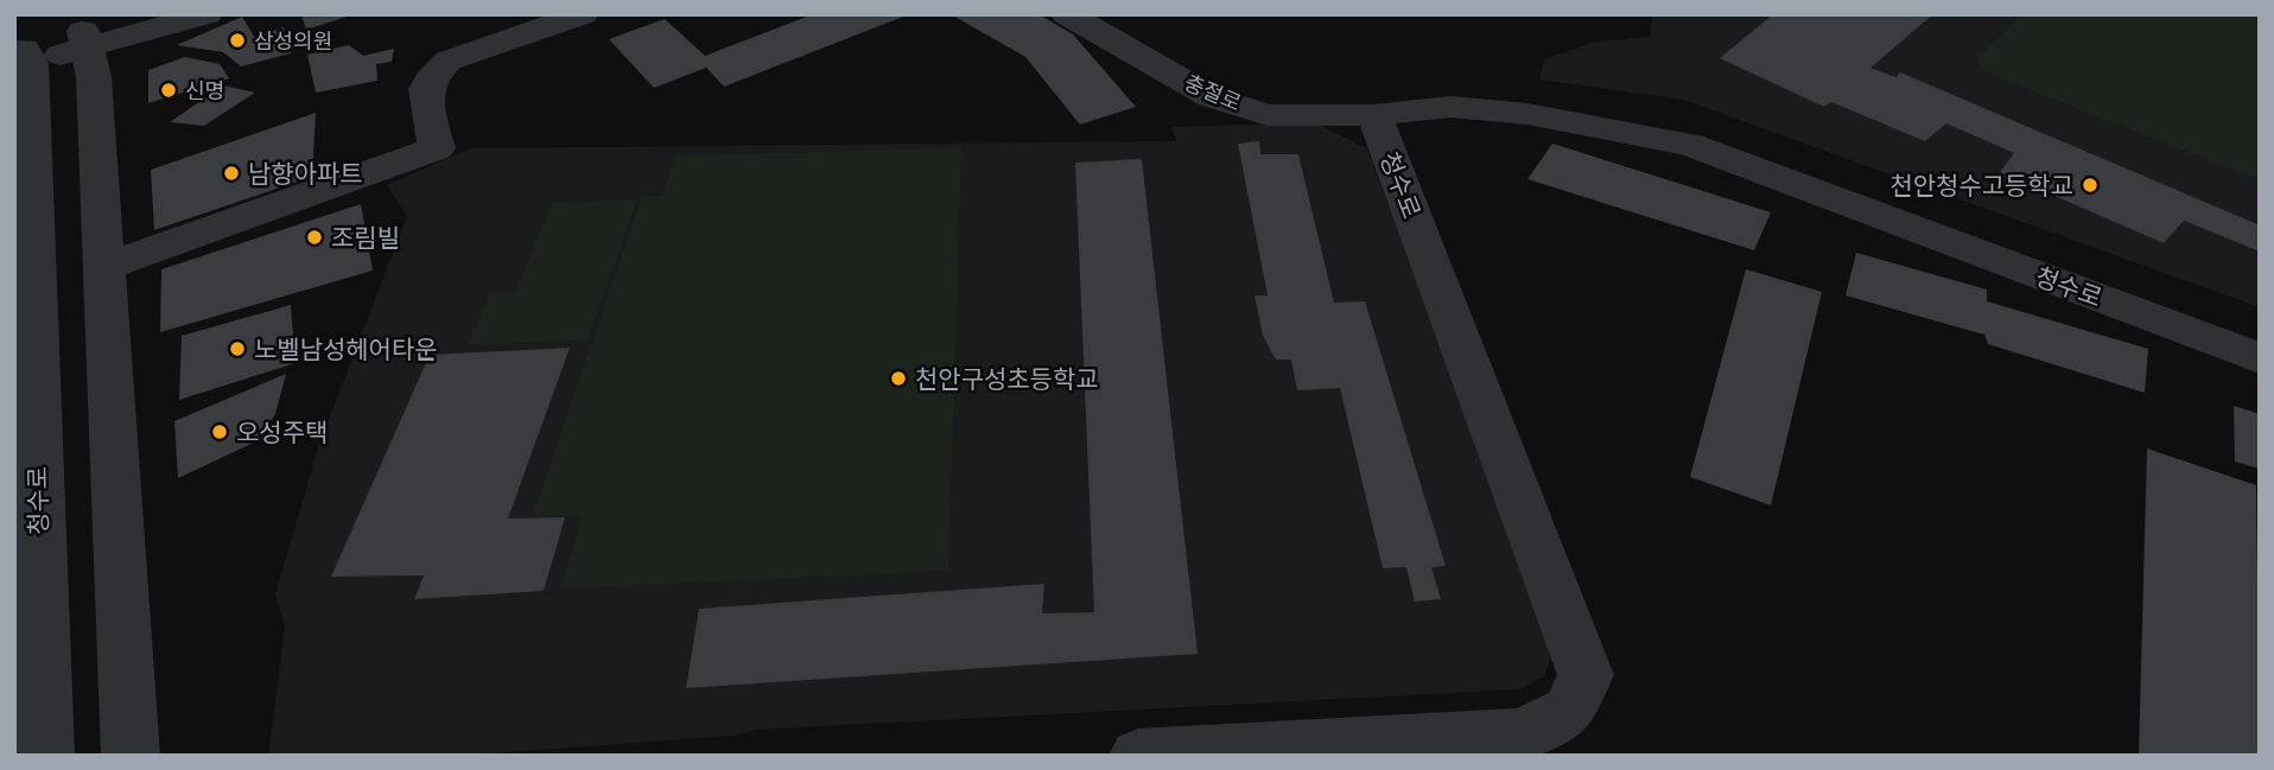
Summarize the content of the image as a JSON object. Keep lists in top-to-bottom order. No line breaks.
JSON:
{"streets":{"street":["충절로","청수로"]},"crossings":[["충절로","청수로"]],"places":["삼성의원","신명","남향아파트","천안청수고등학교","조림빌","노벨남성헤어타운","천안구성초등학교","오성주택"]}
